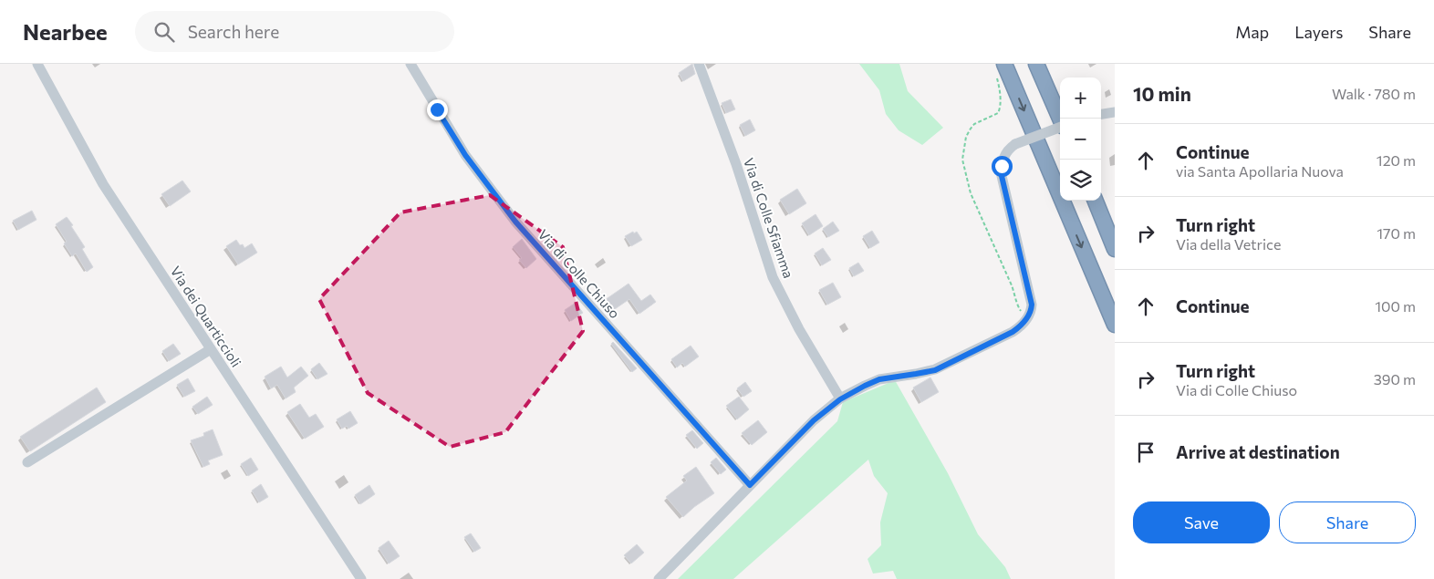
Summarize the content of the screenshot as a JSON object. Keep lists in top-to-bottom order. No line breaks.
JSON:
{"streets":{"street":["Via di Colle Sfiamma","Via di Colle Chiuso","Via dei Quarticcioli"]},"page":{"header":"Nearbee","search":"Search here","nav":["Map","Layers","Share"],"heading":["10 min","Walk · 780 m"],"map_buttons":["+","−"],"list":[["Continue","via Santa Apollaria Nuova","120 m"],["Turn right","Via della Vetrice","170 m"],["Continue","100 m"],["Turn right","Via di Colle Chiuso","390 m"],"Arrive at destination"],"buttons":["Save","Share"]}}
